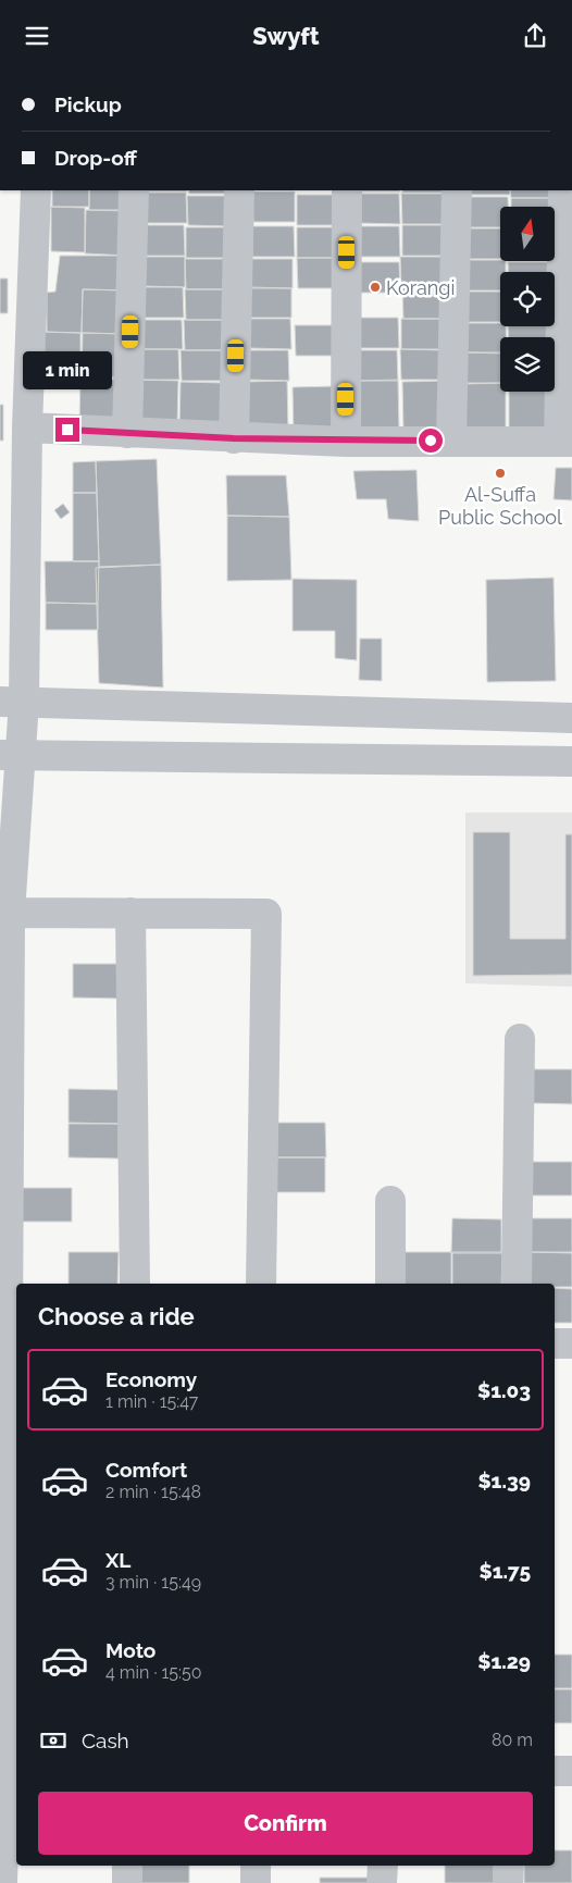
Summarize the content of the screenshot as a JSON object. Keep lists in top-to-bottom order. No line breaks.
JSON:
{"places":["Korangi","Al-Suffa Public School"],"north":"top","page":{"header":"Swyft","banner":["Pickup","Drop-off"],"bubble":"1 min","heading":"Choose a ride","list":[{"name":"Economy","note":"1 min · 15:47","value":"$1.03"},{"name":"Comfort","note":"2 min · 15:48","value":"$1.39"},{"name":"XL","note":"3 min · 15:49","value":"$1.75"},{"name":"Moto","note":"4 min · 15:50","value":"$1.29"}],"pay":["Cash","80 m"],"buttons":"Confirm"}}
